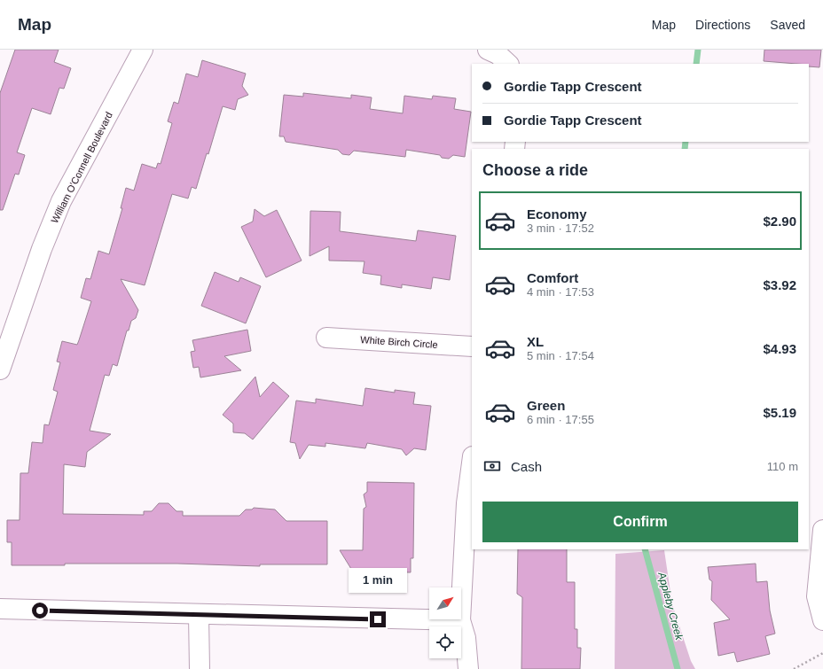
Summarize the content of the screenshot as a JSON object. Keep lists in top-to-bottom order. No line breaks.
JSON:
{"streets":{"street":["William O'Connell Boulevard","White Birch Circle"]},"water":["Appleby Creek"],"north":"top right","page":{"header":"Map","nav":["Map","Directions","Saved"],"banner":["Gordie Tapp Crescent","Gordie Tapp Crescent"],"heading":"Choose a ride","list":[{"name":"Economy","note":"3 min · 17:52","value":"$2.90"},{"name":"Comfort","note":"4 min · 17:53","value":"$3.92"},{"name":"XL","note":"5 min · 17:54","value":"$4.93"},{"name":"Green","note":"6 min · 17:55","value":"$5.19"}],"pay":["Cash","110 m"],"buttons":"Confirm","bubble":"1 min"}}
